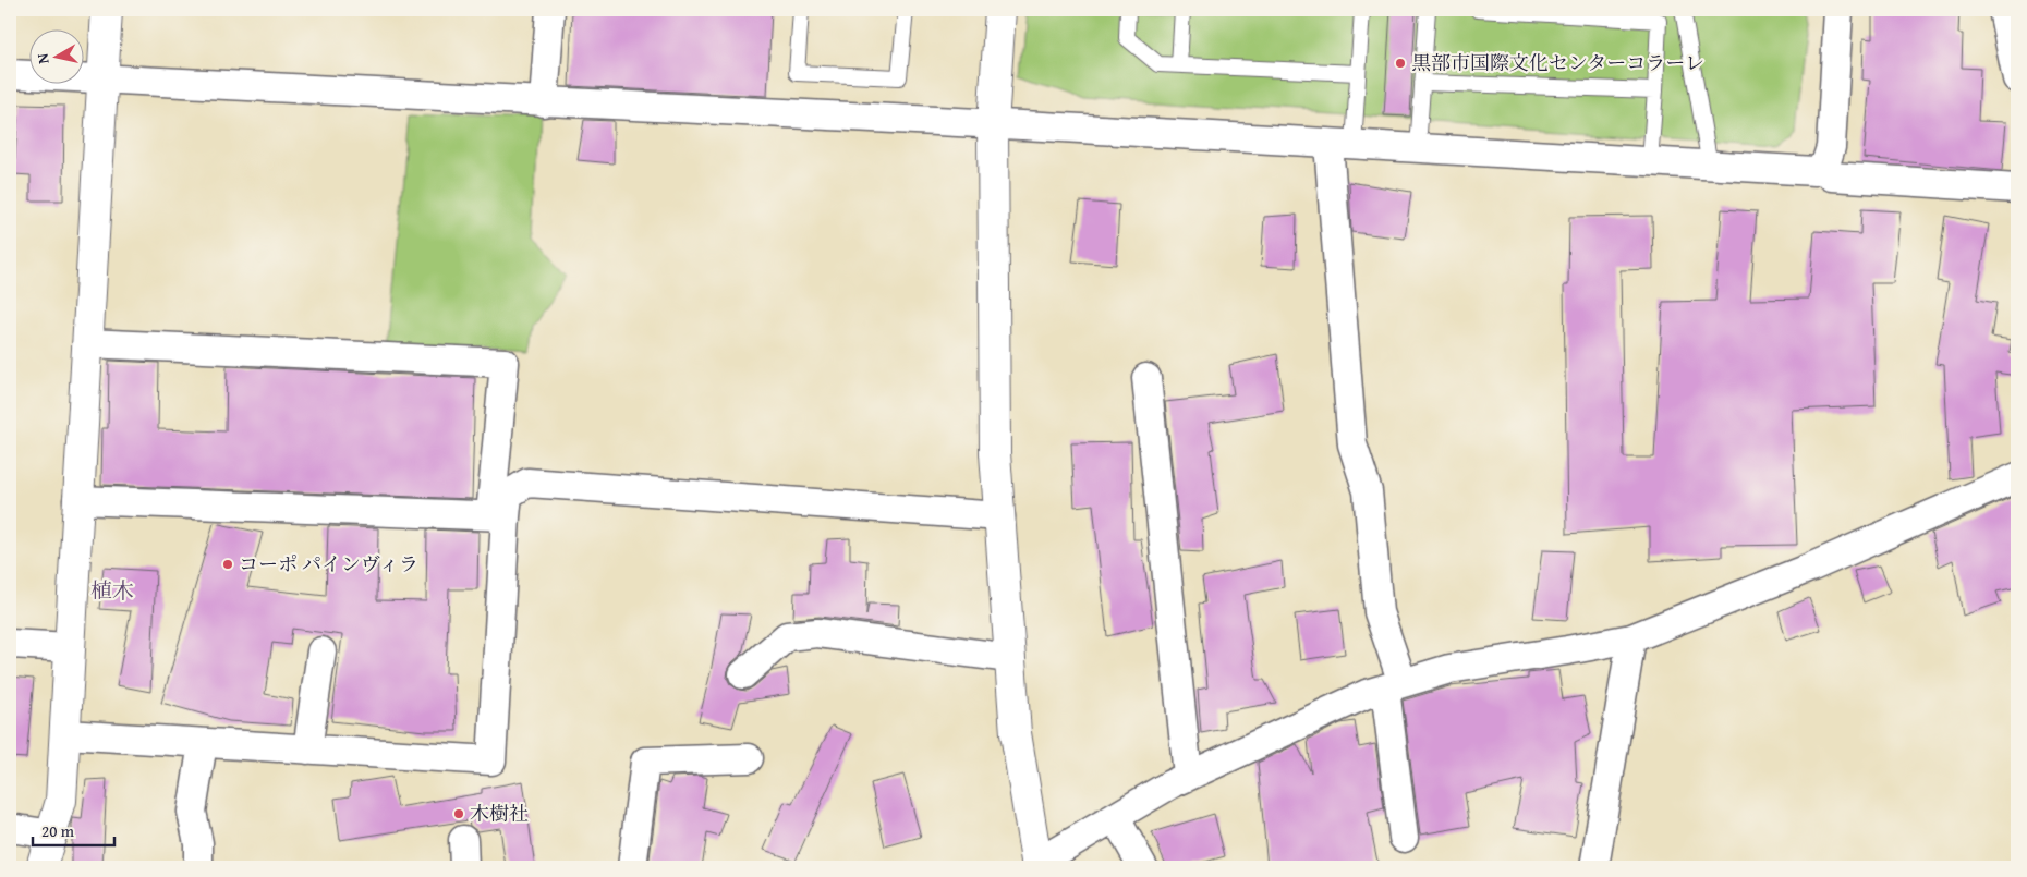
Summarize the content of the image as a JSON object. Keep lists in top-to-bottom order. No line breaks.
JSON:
{"districts":["植木"],"places":["黒部市国際文化センターコラーレ","コーポ パインヴィラ","木樹社"],"scale_bar":"20 m","north":"left"}
